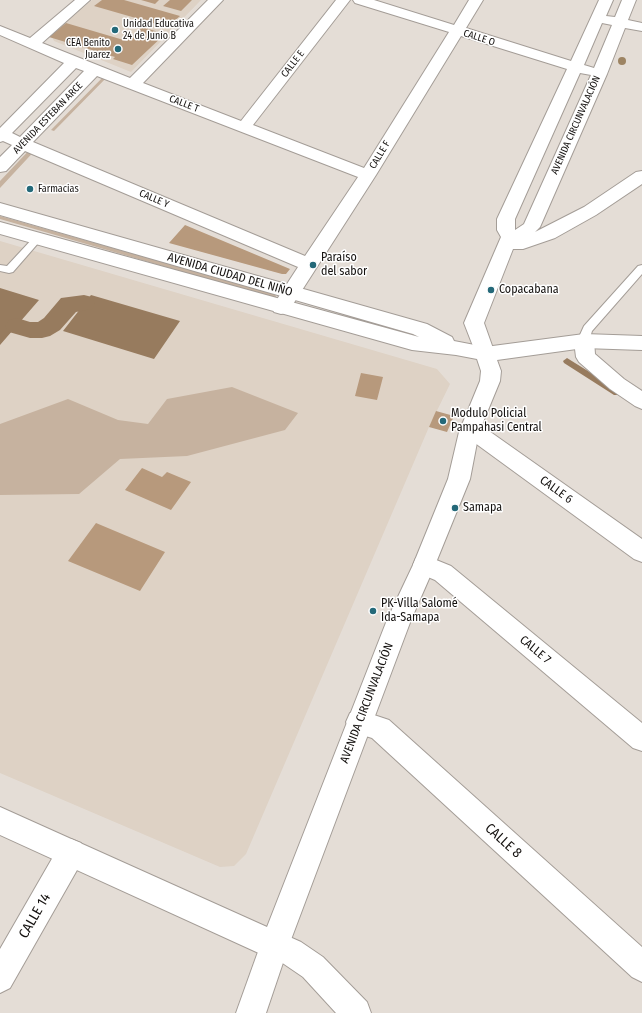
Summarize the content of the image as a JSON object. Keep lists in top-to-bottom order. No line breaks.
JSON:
{"streets":{"street":["CALLE O","CALLE E","CALLE T","AVENIDA ESTEBAN ARCE","AVENIDA CIRCUNVALACIÓN","CALLE F","CALLE Y","AVENIDA CIUDAD DEL NIÑO","CALLE 6","CALLE 7","CALLE 8","CALLE 14"]},"crossings":[["CALLE O","AVENIDA CIRCUNVALACIÓN"],["CALLE O","CALLE F"],["CALLE E","CALLE T"],["CALLE T","AVENIDA ESTEBAN ARCE"],["CALLE T","CALLE F"],["AVENIDA ESTEBAN ARCE","CALLE Y"],["AVENIDA CIRCUNVALACIÓN","AVENIDA CIUDAD DEL NIÑO"],["AVENIDA CIRCUNVALACIÓN","CALLE 6"],["AVENIDA CIRCUNVALACIÓN","CALLE 7"],["AVENIDA CIRCUNVALACIÓN","CALLE 8"],["CALLE F","CALLE Y"],["CALLE F","AVENIDA CIUDAD DEL NIÑO"]],"places":["Unidad Educativa 24 de Junio B","CEA Benito Juarez","Farmacias","Paraíso del sabor","Copacabana","Modulo Policial Pampahasi Central","Samapa","PK-Villa Salomé Ida-Samapa"]}
